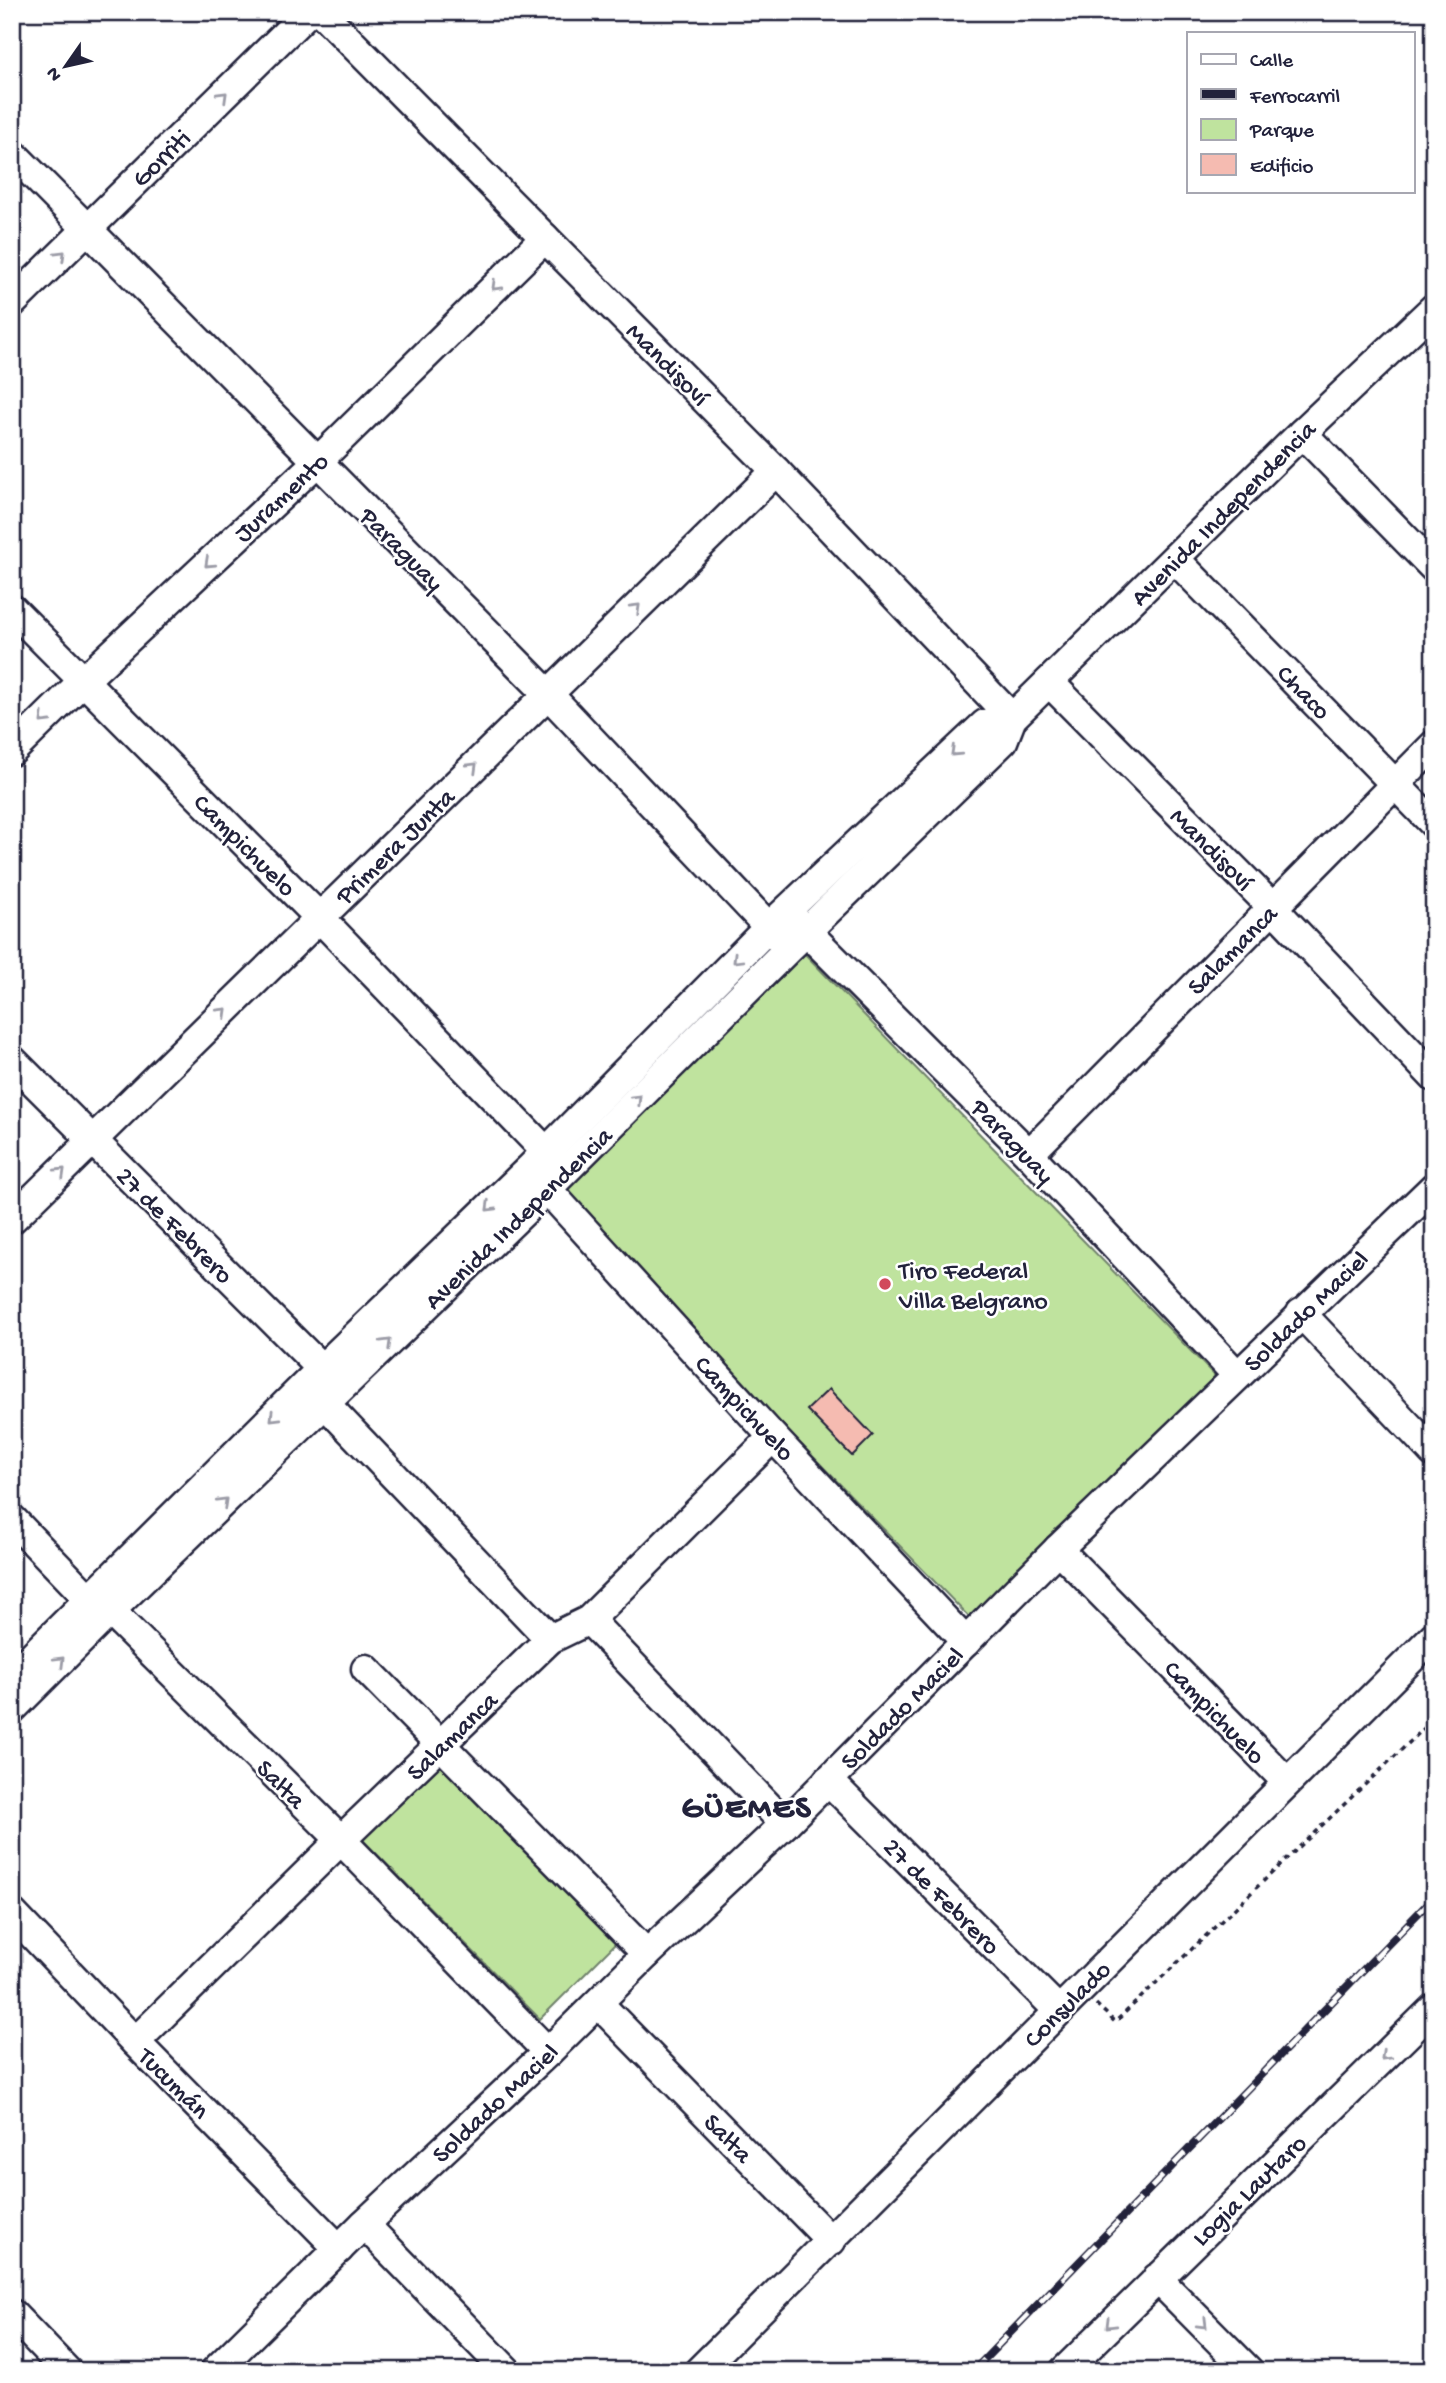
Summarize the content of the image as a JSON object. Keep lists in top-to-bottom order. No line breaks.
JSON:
{"streets":{"street":["Gorriti","Mandisoví","Juramento","Avenida Independencia","Paraguay","Chaco","Campichuelo","Primera Junta","Salamanca","27 de Febrero","Soldado Maciel","Salta","Consulado","Tucumán","Logia Lautaro"]},"crossings":[["Gorriti","Paraguay"],["Mandisoví","Juramento"],["Mandisoví","Avenida Independencia"],["Mandisoví","Primera Junta"],["Mandisoví","Salamanca"],["Juramento","Paraguay"],["Juramento","Campichuelo"],["Avenida Independencia","Paraguay"],["Avenida Independencia","Chaco"],["Avenida Independencia","Campichuelo"],["Avenida Independencia","27 de Febrero"],["Avenida Independencia","Salta"],["Paraguay","Primera Junta"],["Paraguay","Salamanca"],["Paraguay","Soldado Maciel"],["Chaco","Salamanca"],["Campichuelo","Primera Junta"],["Campichuelo","Salamanca"],["Campichuelo","Soldado Maciel"],["Campichuelo","Consulado"],["Primera Junta","27 de Febrero"],["Salamanca","27 de Febrero"],["Salamanca","Salta"],["Salamanca","Tucumán"],["27 de Febrero","Soldado Maciel"],["27 de Febrero","Consulado"],["Soldado Maciel","Salta"],["Soldado Maciel","Tucumán"],["Salta","Consulado"]],"one_way":["Gorriti","Juramento","Primera Junta","Logia Lautaro"],"districts":["GÜEMES"],"places":["Tiro Federal Villa Belgrano"],"legend":["Calle","Ferrocarril","Parque","Edificio"],"north":"bottom left"}
